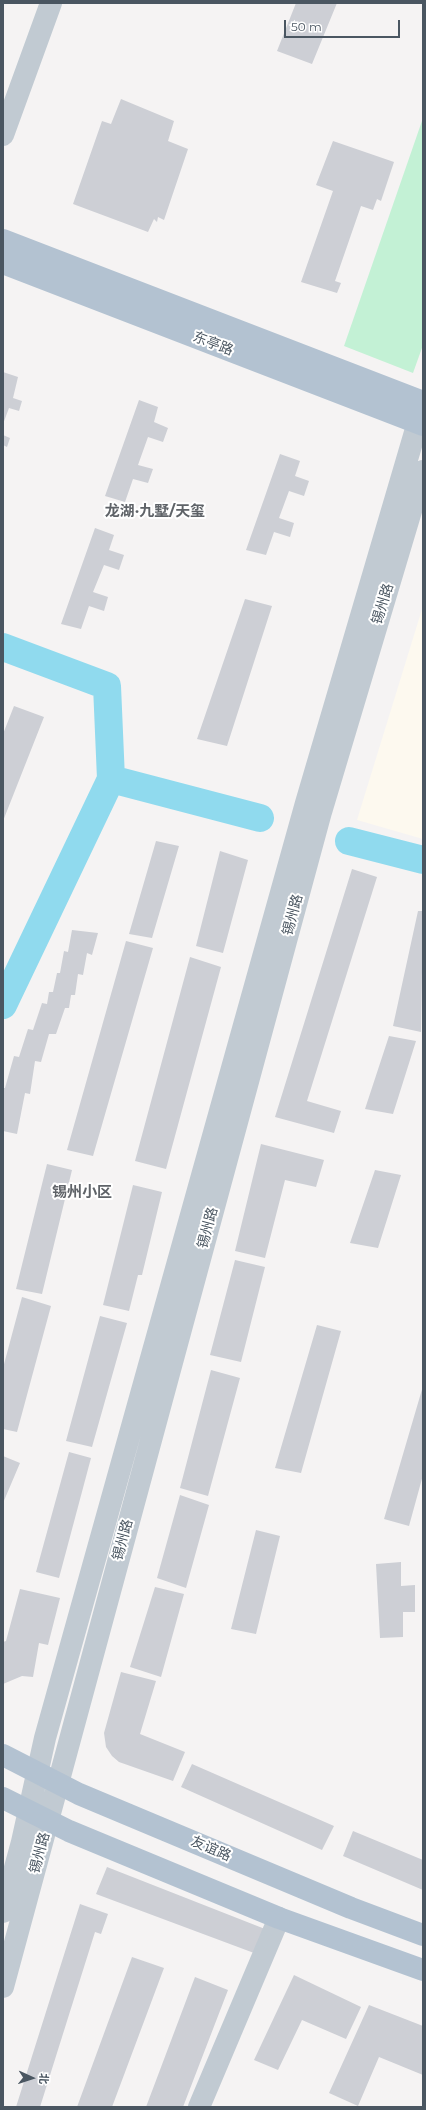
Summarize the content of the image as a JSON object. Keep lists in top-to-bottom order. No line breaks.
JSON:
{"streets":{"main road":["东亭路","友谊路"],"street":["锡州路"]},"crossings":[["东亭路","锡州路"],["锡州路","友谊路"]],"districts":["龙湖·九墅/天玺","锡州小区"],"scale_bar":"50 m","north":"right"}
